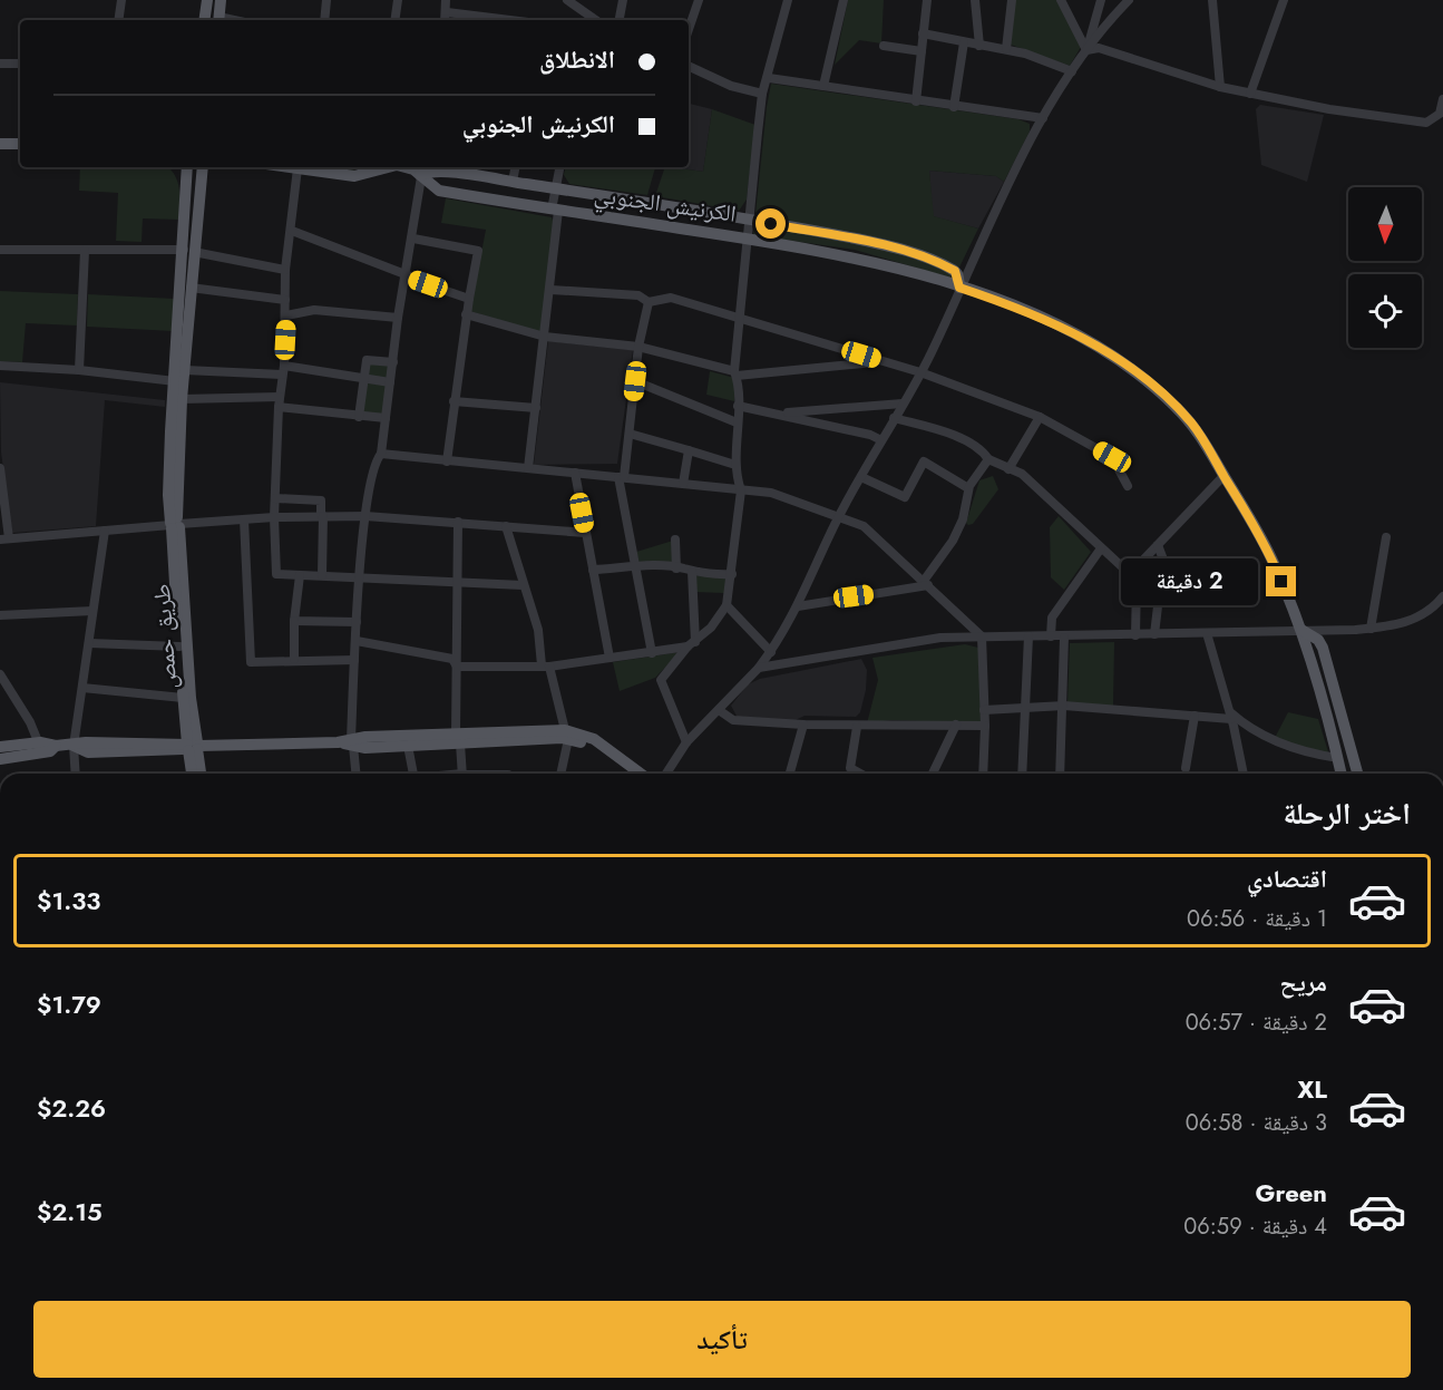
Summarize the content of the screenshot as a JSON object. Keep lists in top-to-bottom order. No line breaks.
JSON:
{"streets":{"main road":["الكرنيش الجنوبي","طريق حمص"]},"north":"bottom","page":{"banner":["الانطلاق","الكرنيش الجنوبي"],"bubble":"2 دقيقة","heading":"اختر الرحلة","list":[{"name":"اقتصادي","note":"1 دقيقة · 06:56","value":"$1.33"},{"name":"مريح","note":"2 دقيقة · 06:57","value":"$1.79"},{"name":"XL","note":"3 دقيقة · 06:58","value":"$2.26"},{"name":"Green","note":"4 دقيقة · 06:59","value":"$2.15"}],"buttons":"تأكيد"}}
